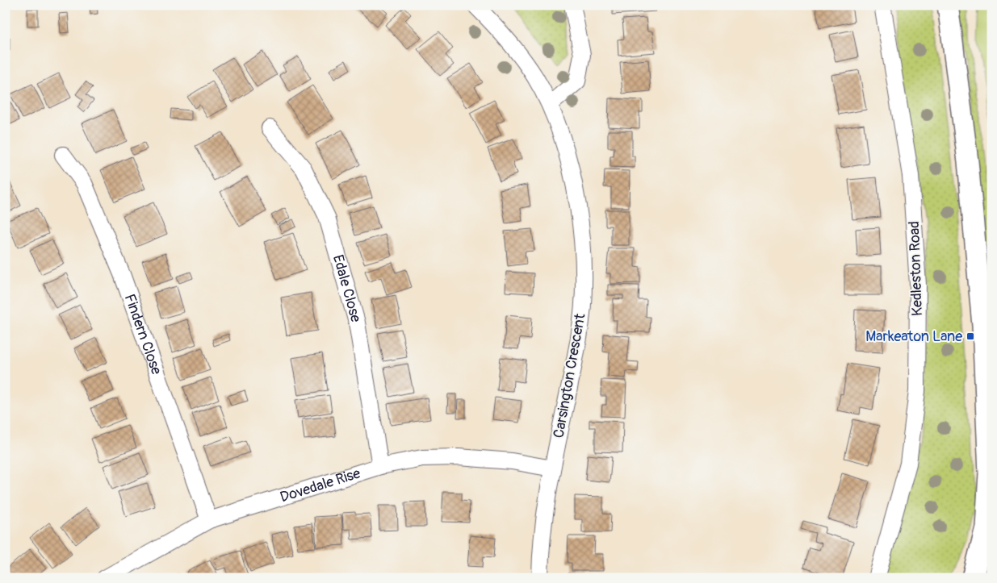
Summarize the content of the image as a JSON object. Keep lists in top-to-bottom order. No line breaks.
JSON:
{"streets":{"street":["Kedleston Road","Edale Close","Findern Close","Carsington Crescent","Dovedale Rise"]},"crossings":[["Edale Close","Dovedale Rise"],["Findern Close","Dovedale Rise"],["Carsington Crescent","Dovedale Rise"]],"places":{"transit":["Markeaton Lane"]}}
